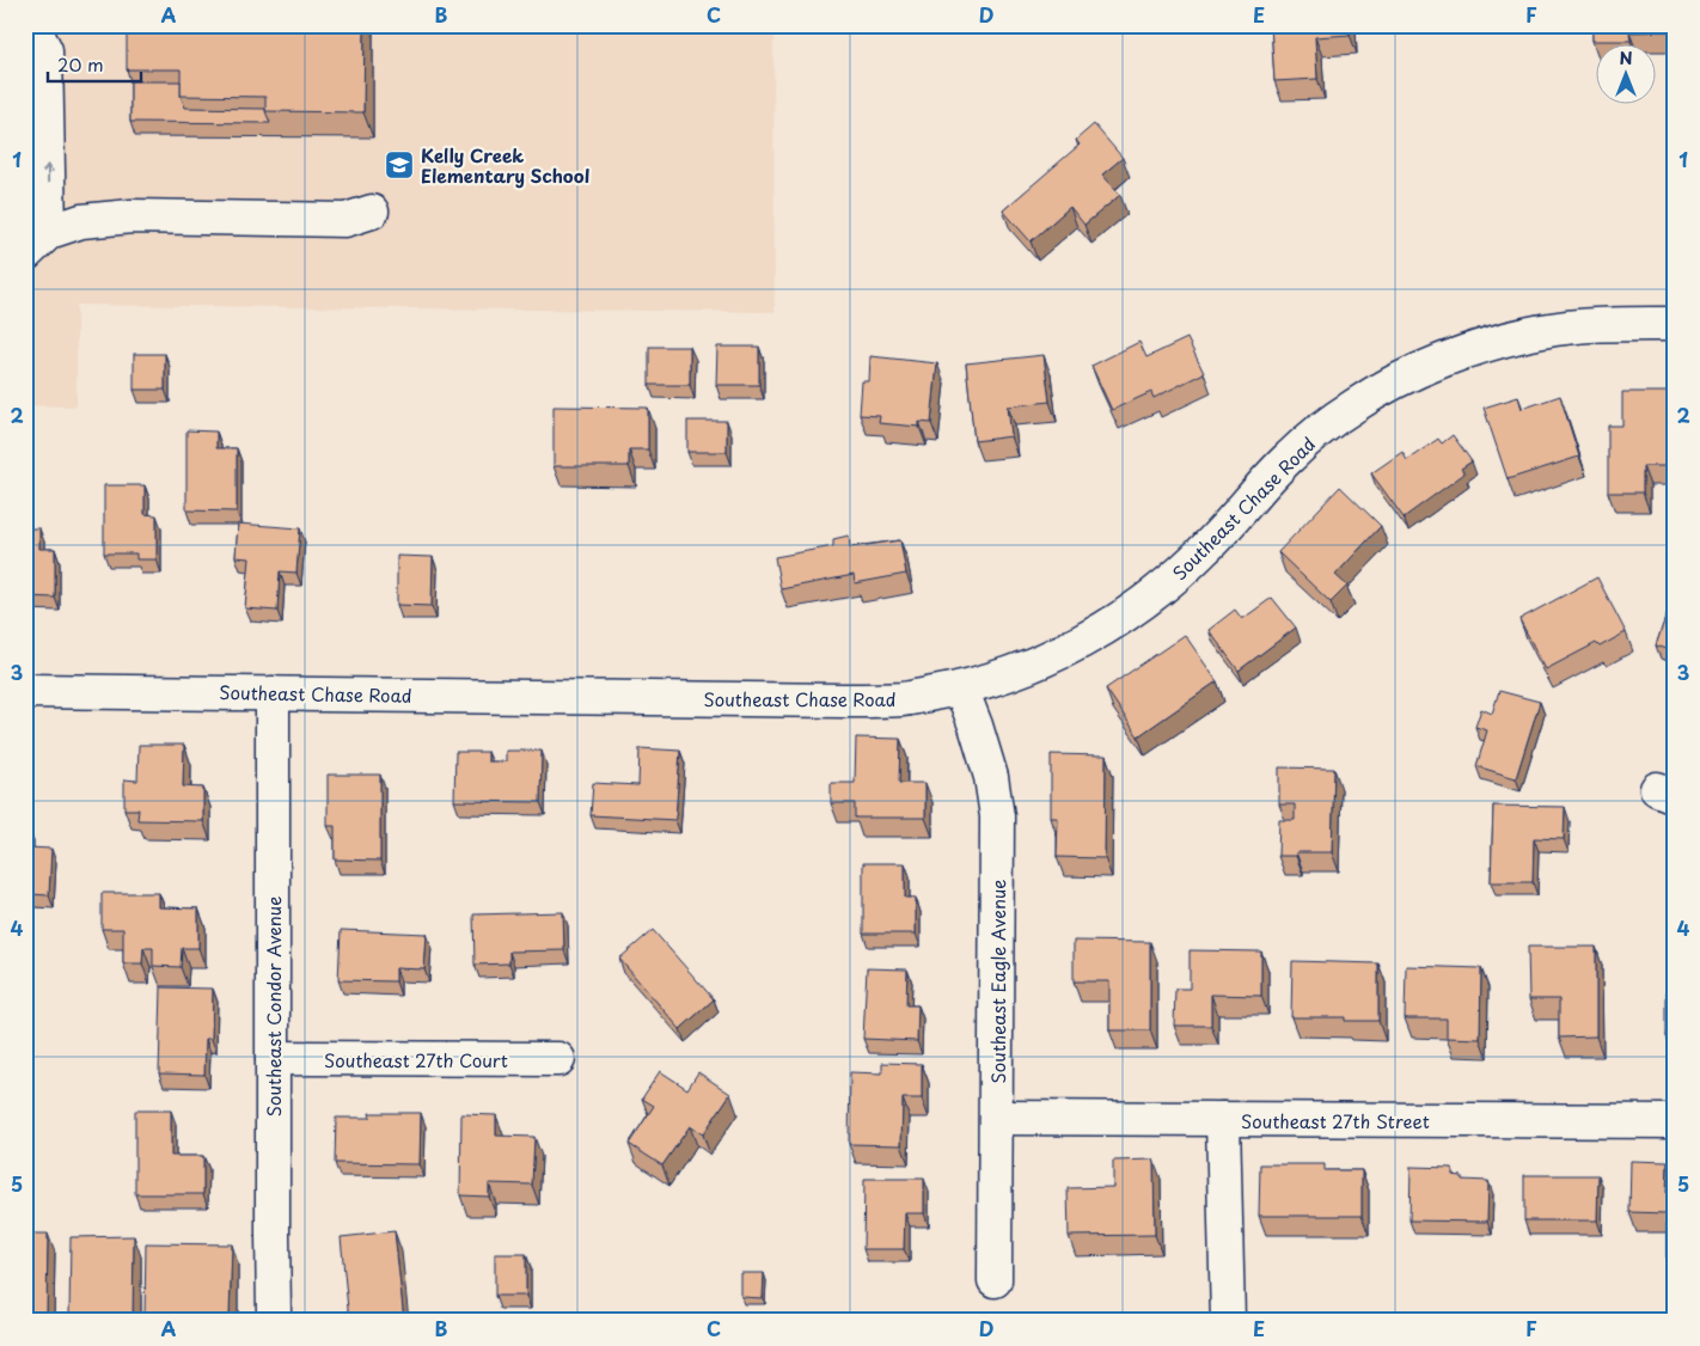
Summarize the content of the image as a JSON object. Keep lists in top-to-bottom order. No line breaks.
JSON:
{"streets":{"street":["Southeast Chase Road","Southeast Eagle Avenue","Southeast Condor Avenue","Southeast 27th Court","Southeast 27th Street"]},"crossings":[["Southeast Chase Road","Southeast Eagle Avenue"],["Southeast Chase Road","Southeast Condor Avenue"],["Southeast Eagle Avenue","Southeast 27th Street"],["Southeast Condor Avenue","Southeast 27th Court"]],"places":{"school or university":["Kelly Creek Elementary School"]},"scale_bar":"20 m","north":"top","grid":{"columns":["A","B","C","D","E","F"],"rows":["1","2","3","4","5"]}}
